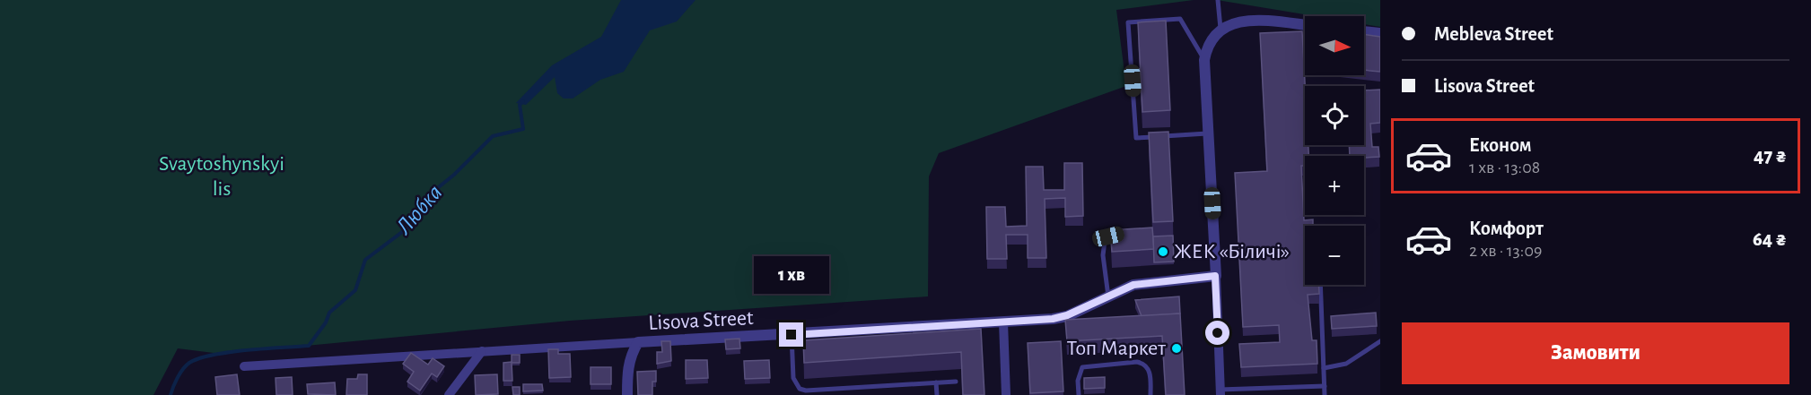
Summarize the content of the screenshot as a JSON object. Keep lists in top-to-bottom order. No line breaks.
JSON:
{"streets":{"street":["Lisova Street"]},"water":["Любка"],"parks":["Svaytoshynskyi lis"],"places":["ЖЕК «Біличі»","Топ Маркет"],"north":"right","page":{"banner":["Mebleva Street","Lisova Street"],"map_buttons":["+","−"],"list":[{"name":"Економ","note":"1 хв · 13:08","value":"47 ₴"},{"name":"Комфорт","note":"2 хв · 13:09","value":"64 ₴"}],"bubble":"1 хв","buttons":"Замовити"}}
